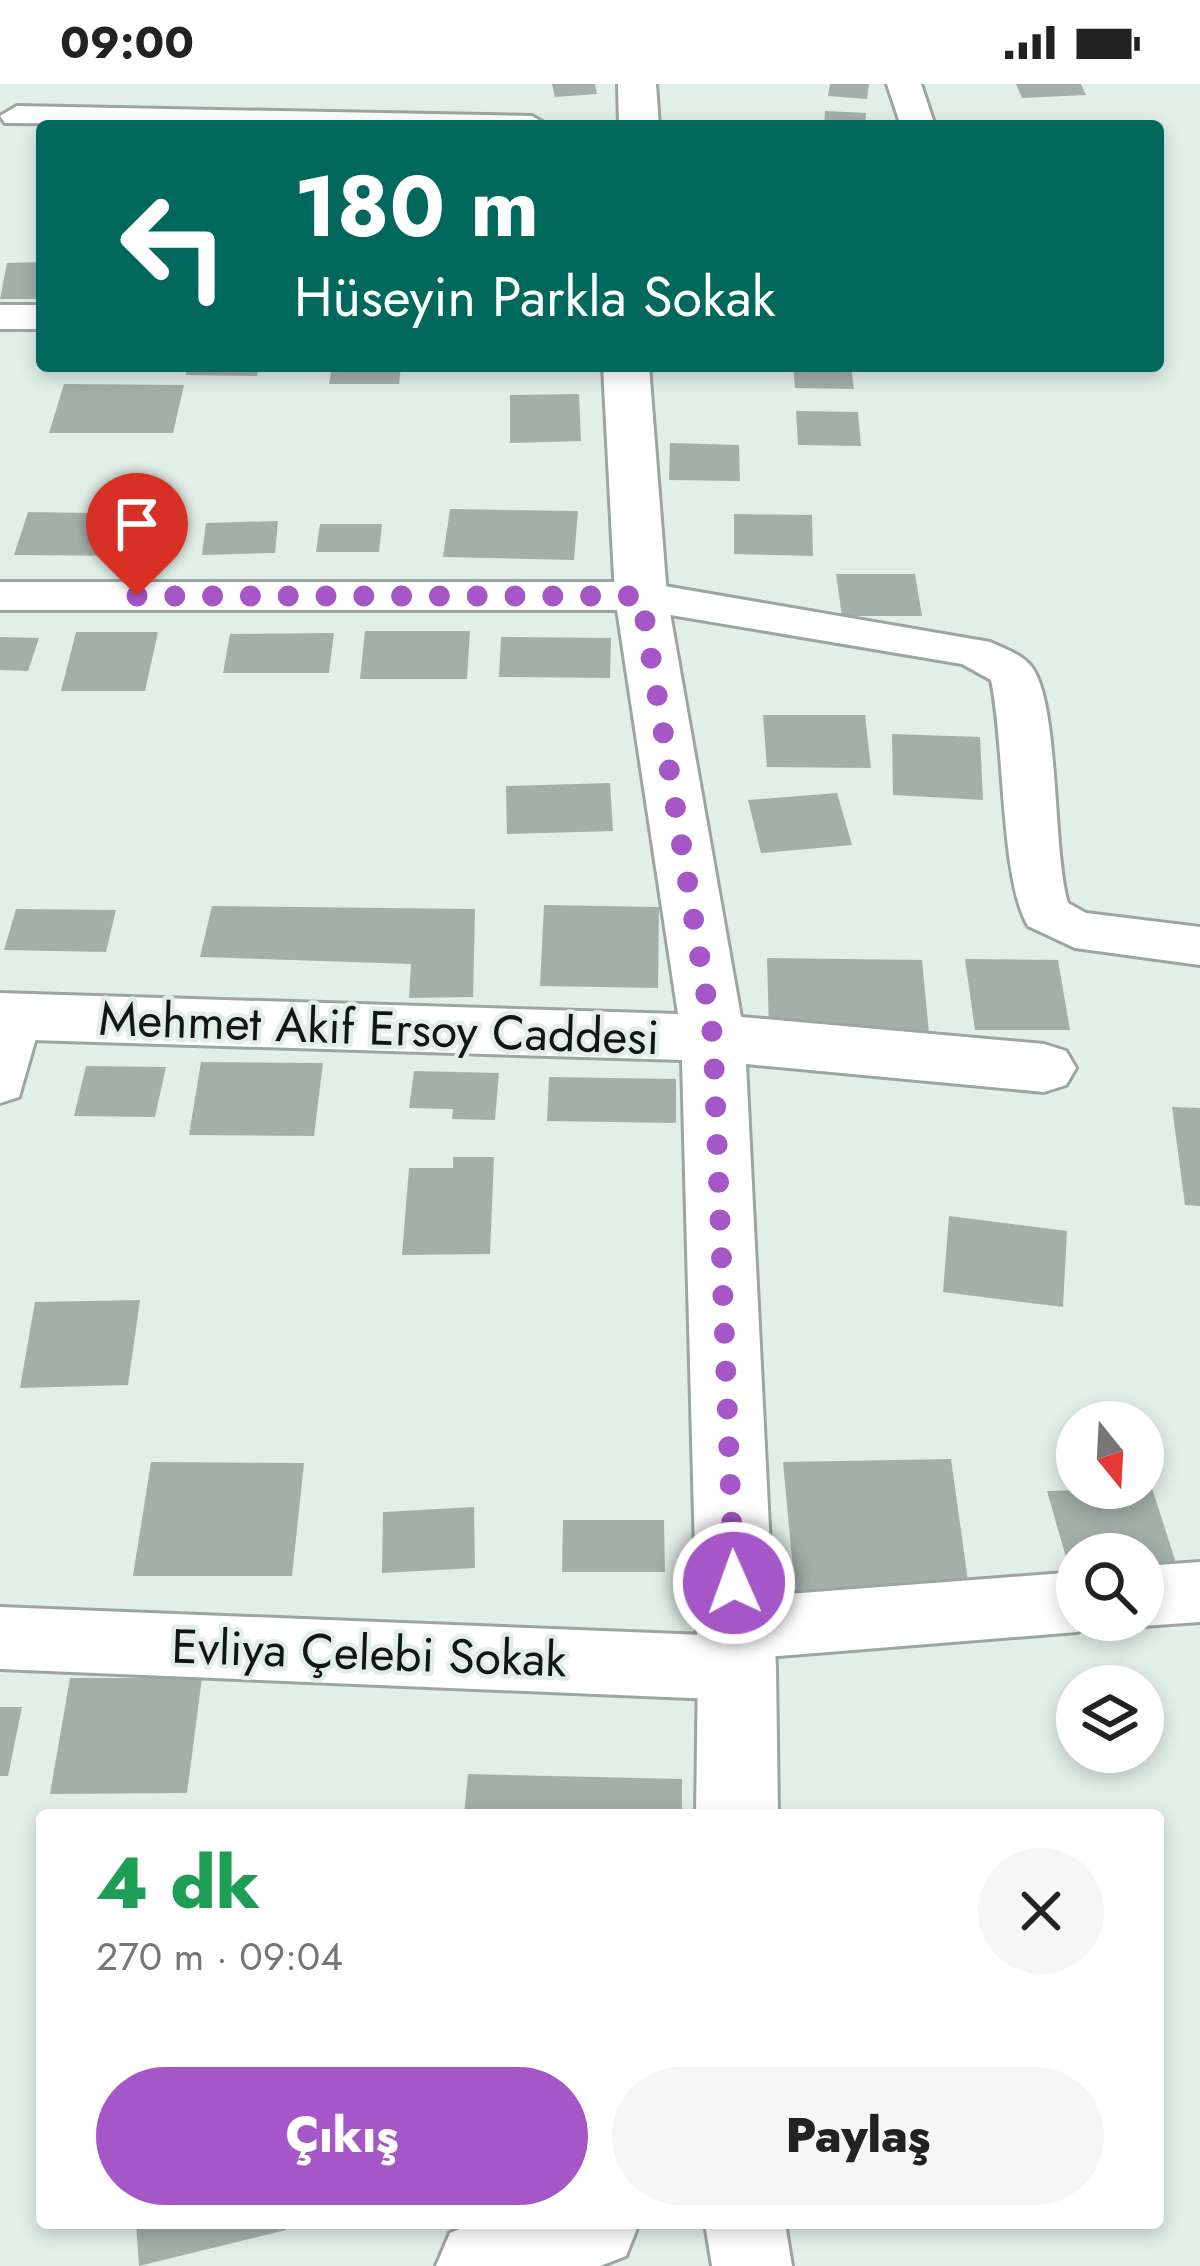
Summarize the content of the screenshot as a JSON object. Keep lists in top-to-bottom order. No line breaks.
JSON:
{"streets":{"street":["Mehmet Akif Ersoy Caddesi","Evliya Çelebi Sokak"]},"north":"bottom","page":{"status":"09:00","turn":["180 m","Hüseyin Parkla Sokak"],"heading":["4 dk","270 m · 09:04"],"buttons":["Çıkış","Paylaş"]}}
